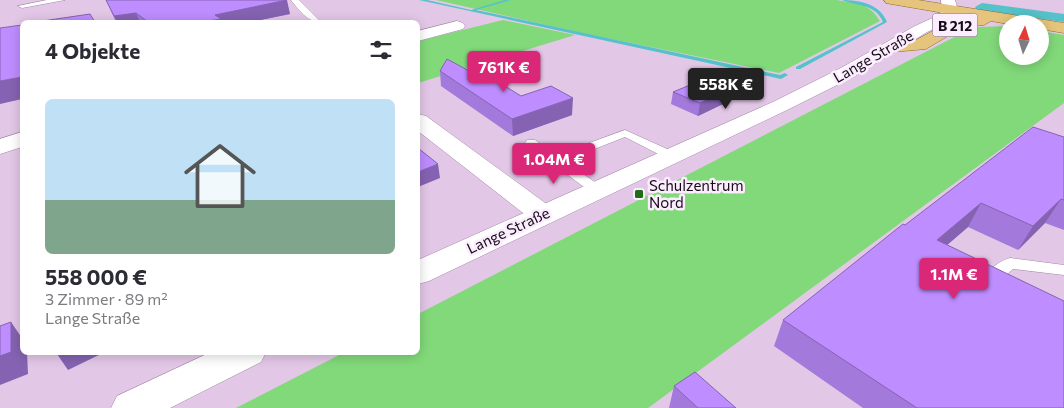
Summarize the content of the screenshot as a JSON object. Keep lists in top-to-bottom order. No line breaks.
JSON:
{"streets":{"main road":["B 212"],"street":["Lange Straße"]},"crossings":[["B 212","Lange Straße"]],"places":{"transit":["Schulzentrum Nord"]},"north":"top","page":{"heading":"4 Objekte","price":["761K €","558K €","1.04M €","1.1M €"],"list":[{"name":"558 000 €","note":"3 Zimmer · 89 m² · Lange Straße"}]}}
